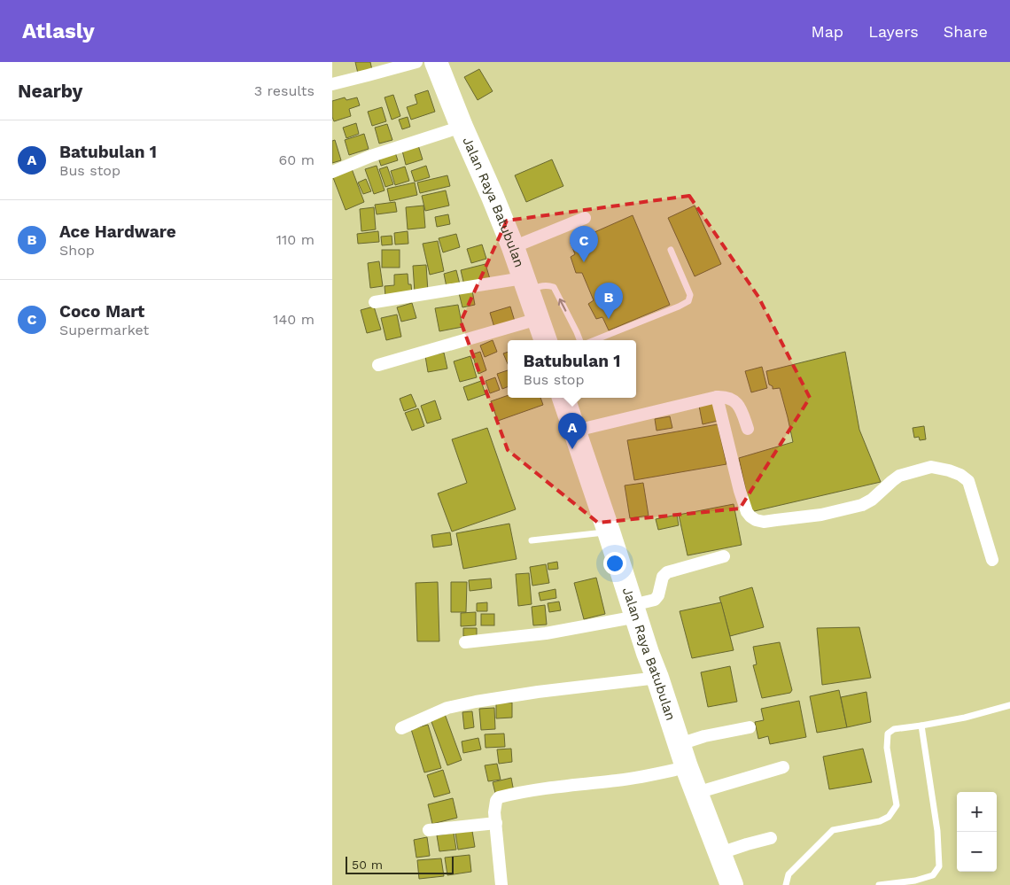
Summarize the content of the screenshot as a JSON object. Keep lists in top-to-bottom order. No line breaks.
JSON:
{"streets":{"highway":["Jalan Raya Batubulan"]},"scale_bar":"50 m","page":{"header":"Atlasly","nav":["Map","Layers","Share"],"heading":["Nearby","3 results"],"list":[{"mark":"A","name":"Batubulan 1","note":"Bus stop","value":"60 m"},{"mark":"B","name":"Ace Hardware","note":"Shop","value":"110 m"},{"mark":"C","name":"Coco Mart","note":"Supermarket","value":"140 m"}],"pins":["C","B","A"],"popup":["Batubulan 1","Bus stop"],"map_buttons":["+","−"],"scale":"50 m"}}
